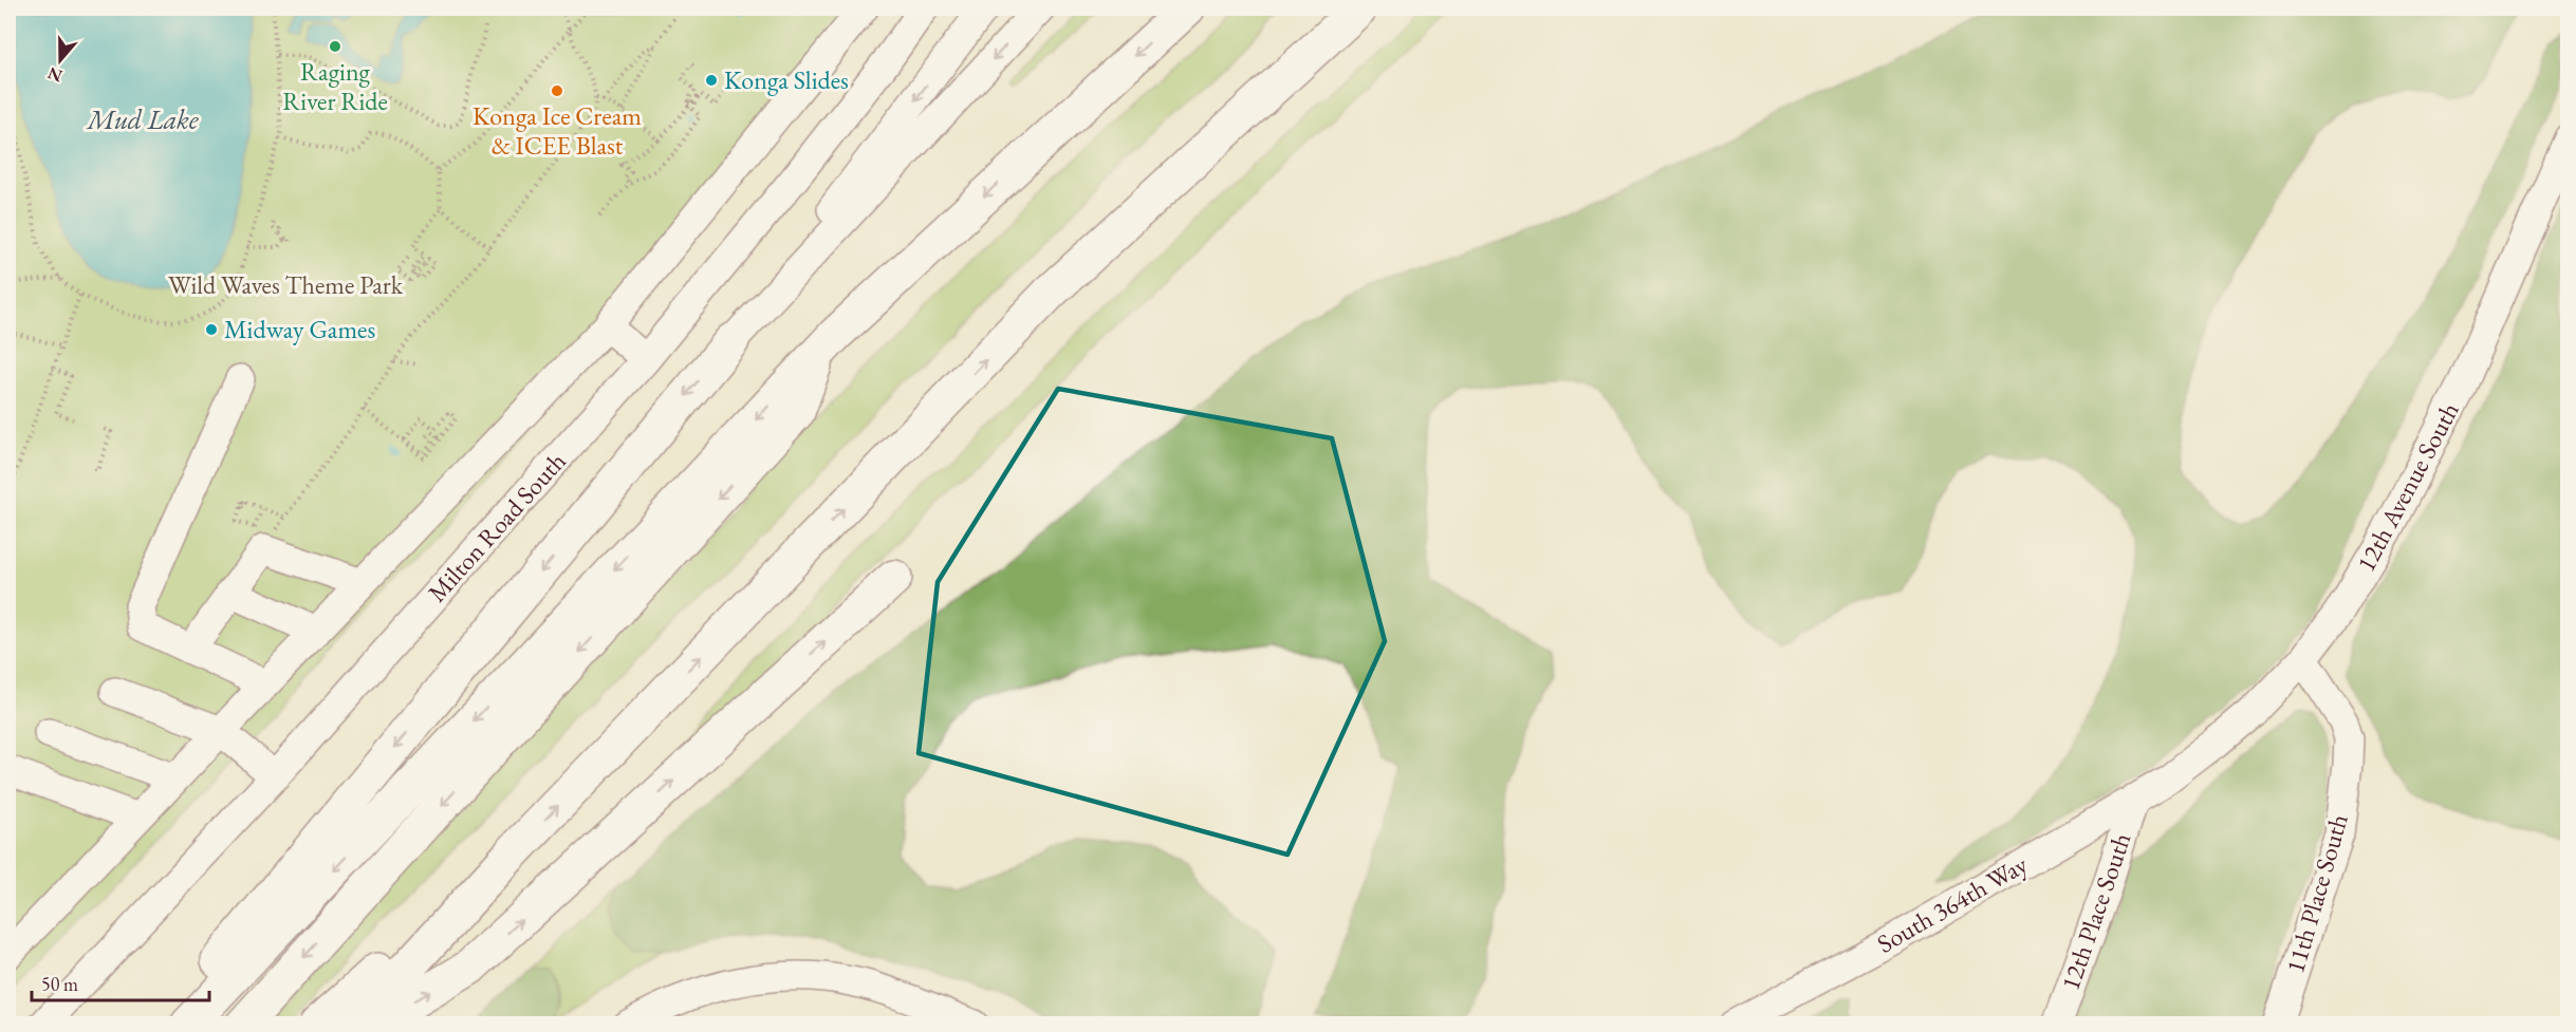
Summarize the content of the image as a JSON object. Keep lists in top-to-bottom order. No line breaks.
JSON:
{"streets":{"street":["12th Avenue South","Milton Road South","11th Place South","South 364th Way","12th Place South"]},"crossings":[["12th Avenue South","11th Place South"],["12th Avenue South","South 364th Way"],["South 364th Way","12th Place South"]],"water":["Mud Lake"],"parks":["Wild Waves Theme Park"],"places":["Raging River Ride","Konga Slides","Konga Ice Cream & ICEE Blast","Midway Games"],"scale_bar":"50 m","north":"bottom"}
